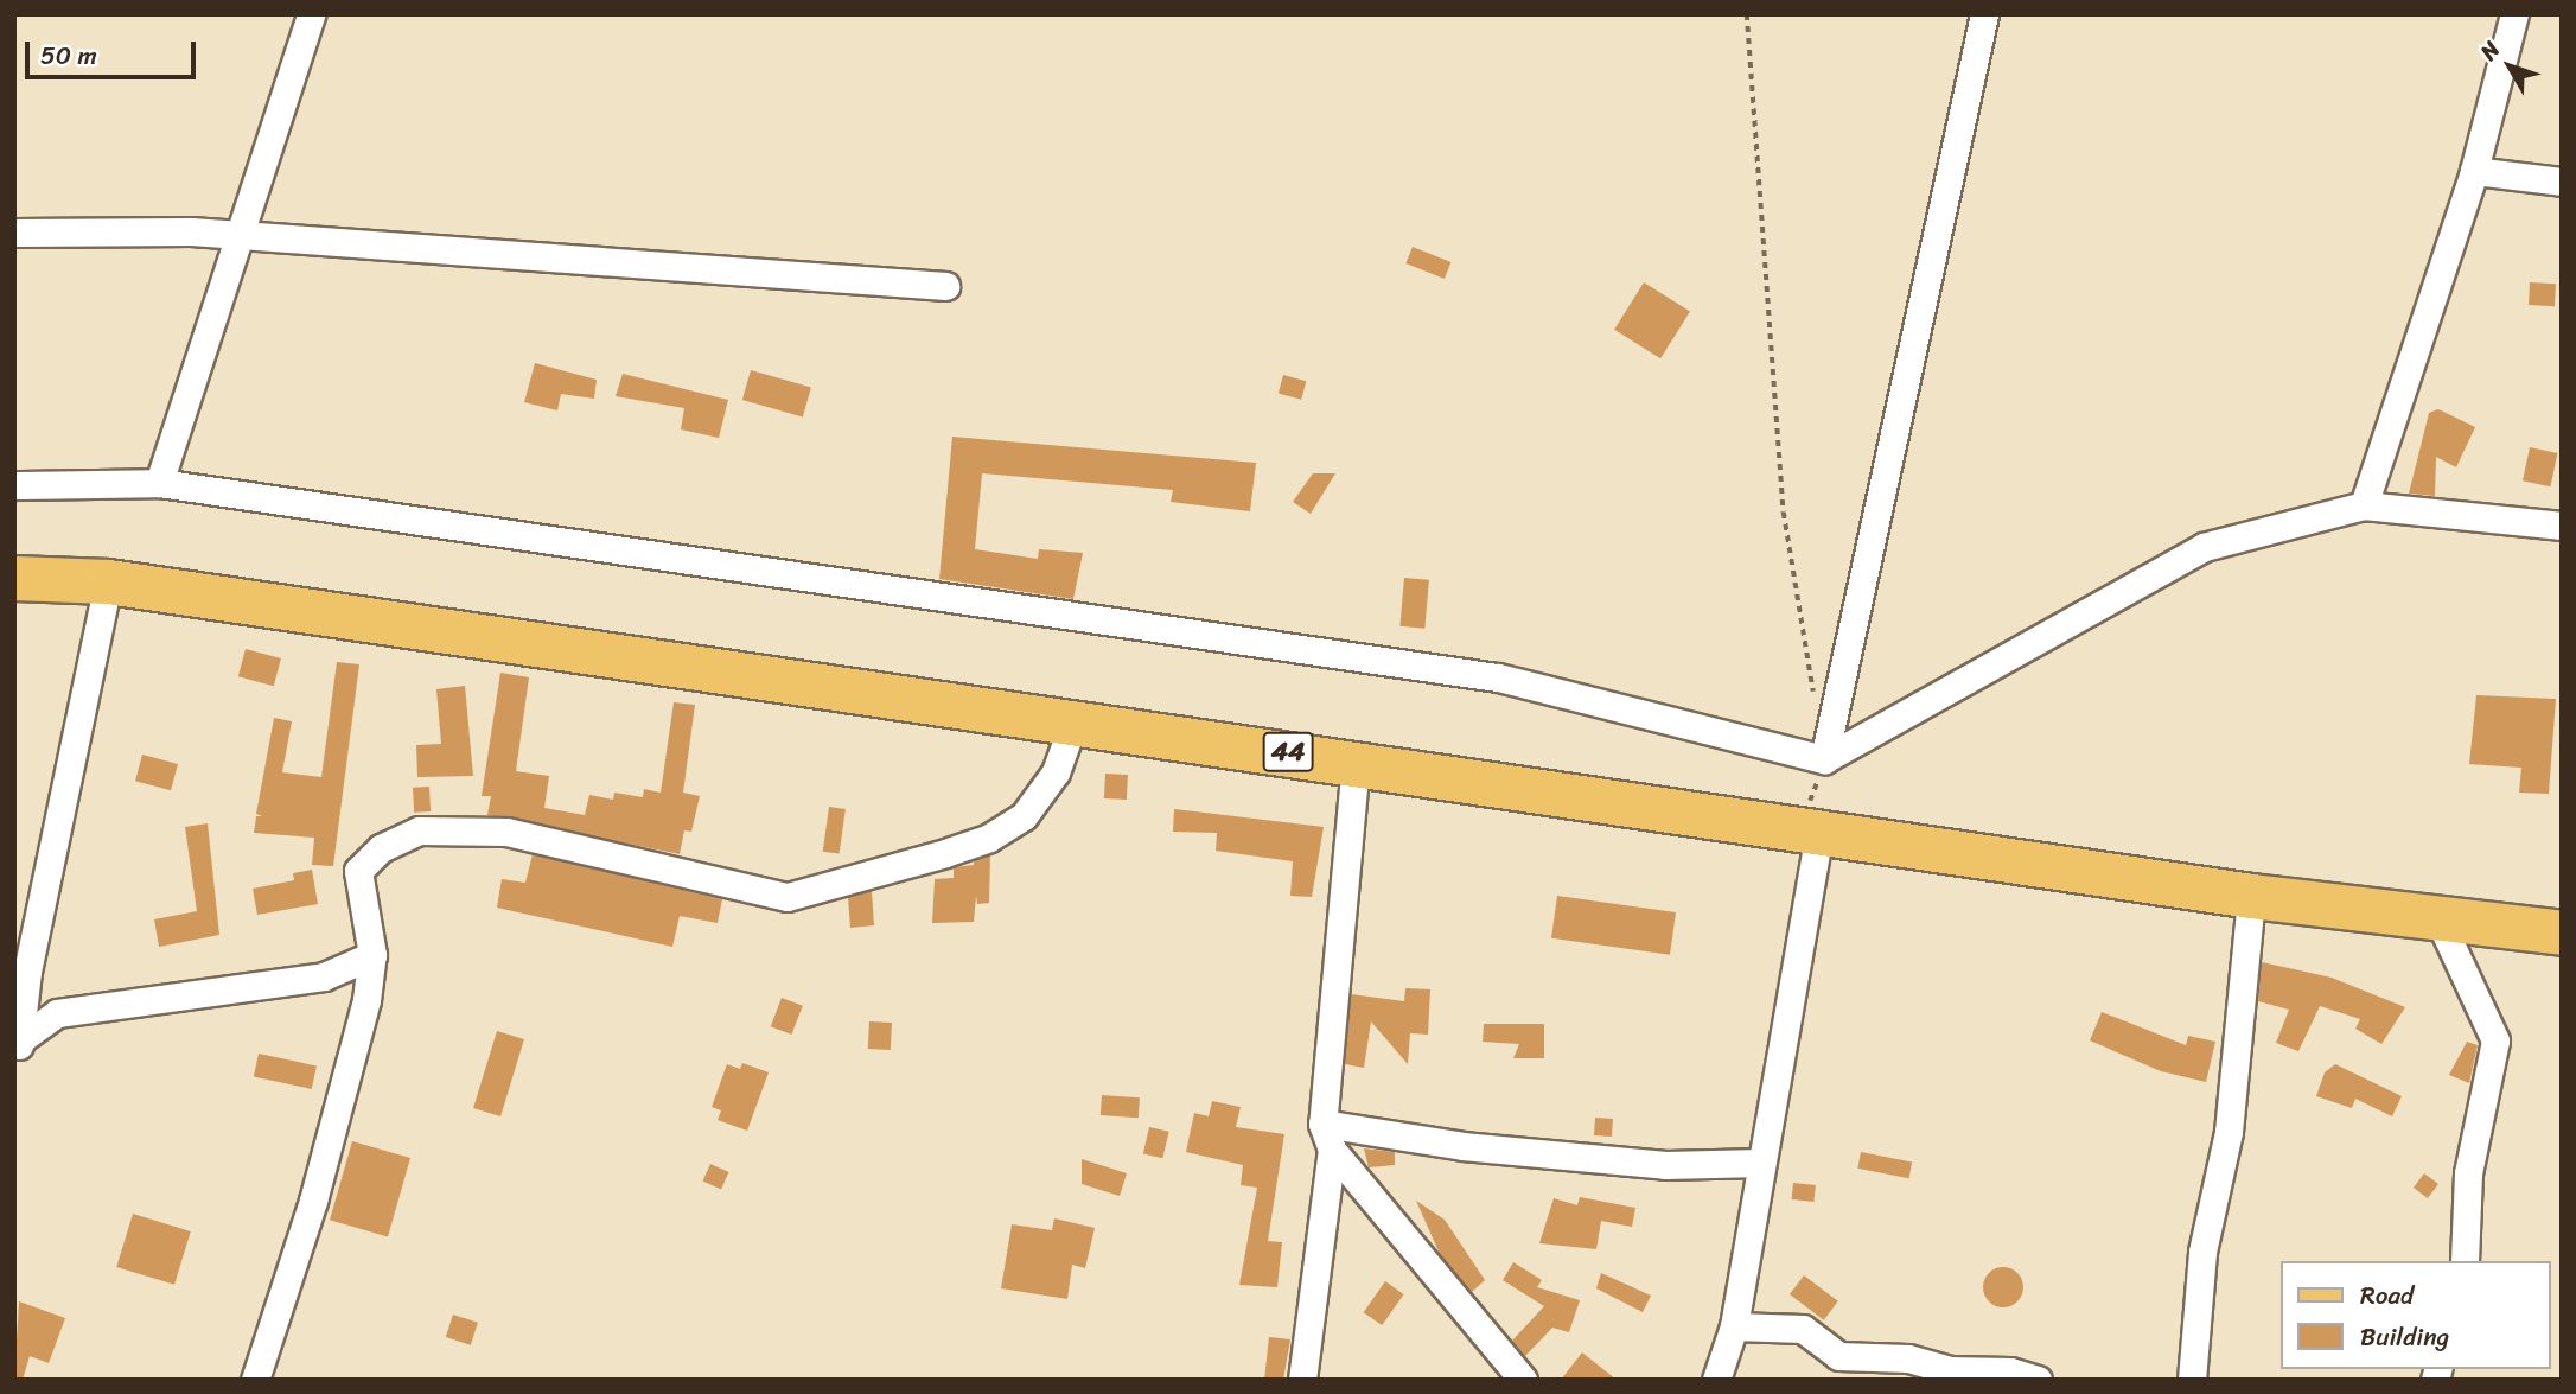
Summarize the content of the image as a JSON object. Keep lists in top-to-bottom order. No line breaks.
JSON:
{"streets":{"main road":["44"]},"legend":["Road","Building"],"scale_bar":"50 m","north":"top left"}
